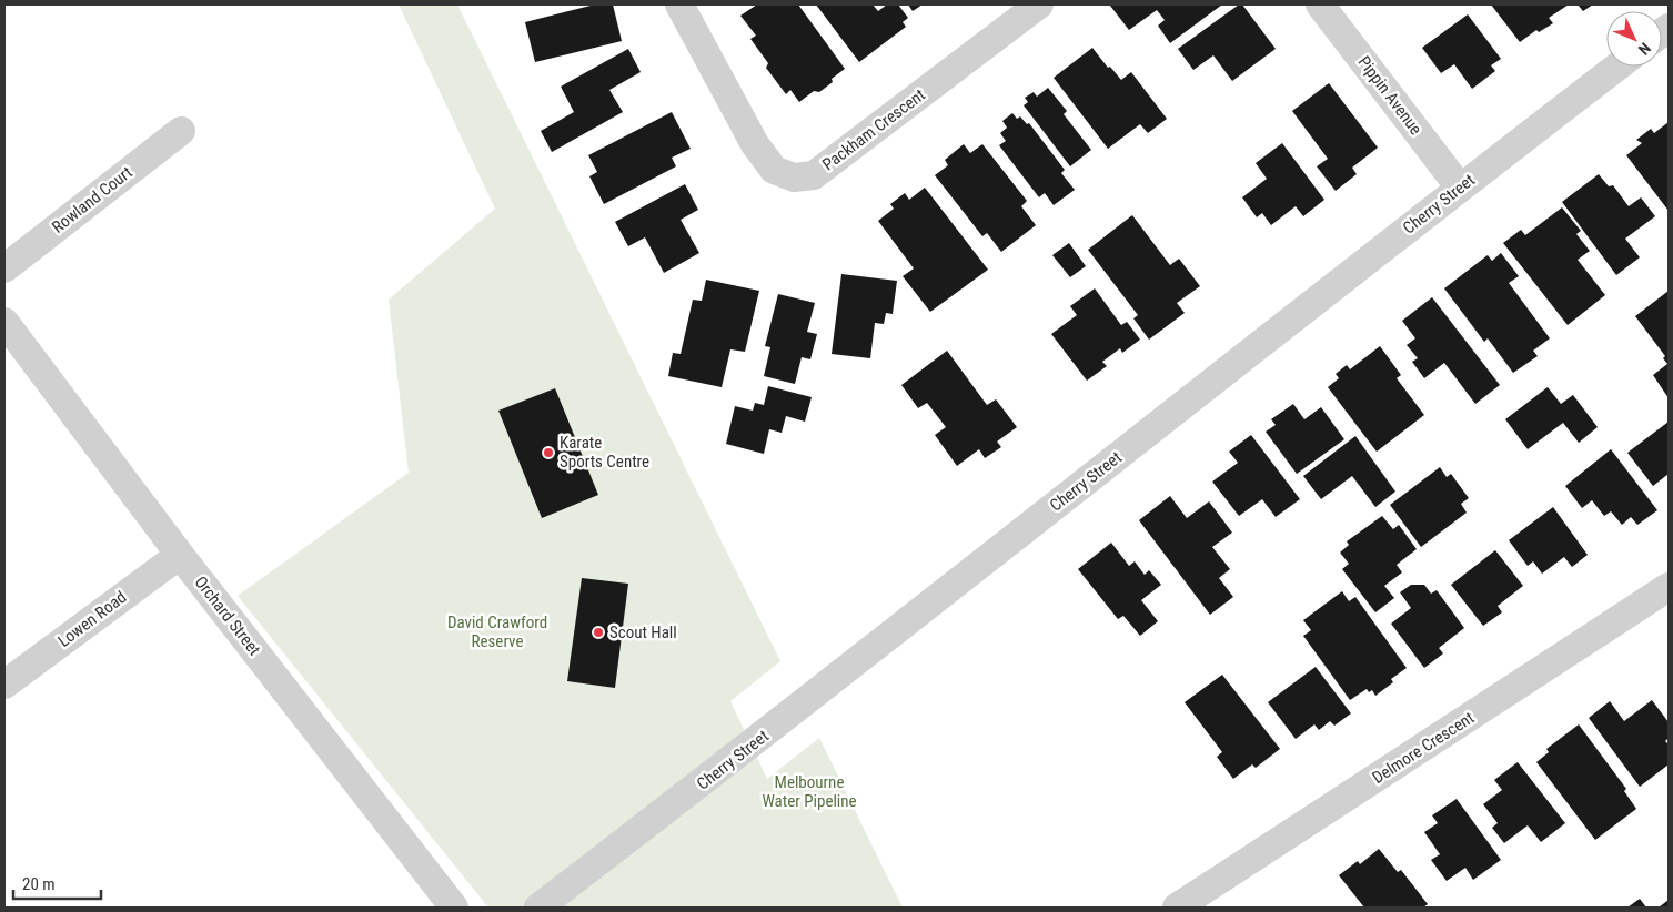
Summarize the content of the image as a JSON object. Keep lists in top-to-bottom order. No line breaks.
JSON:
{"streets":{"street":["Pippin Avenue","Packham Crescent","Rowland Court","Cherry Street","Orchard Street","Lowen Road","Delmore Crescent"]},"crossings":[["Pippin Avenue","Cherry Street"],["Orchard Street","Lowen Road"]],"parks":["David Crawford Reserve","Melbourne Water Pipeline"],"places":["Karate Sports Centre","Scout Hall"],"scale_bar":"20 m","north":"bottom right"}
